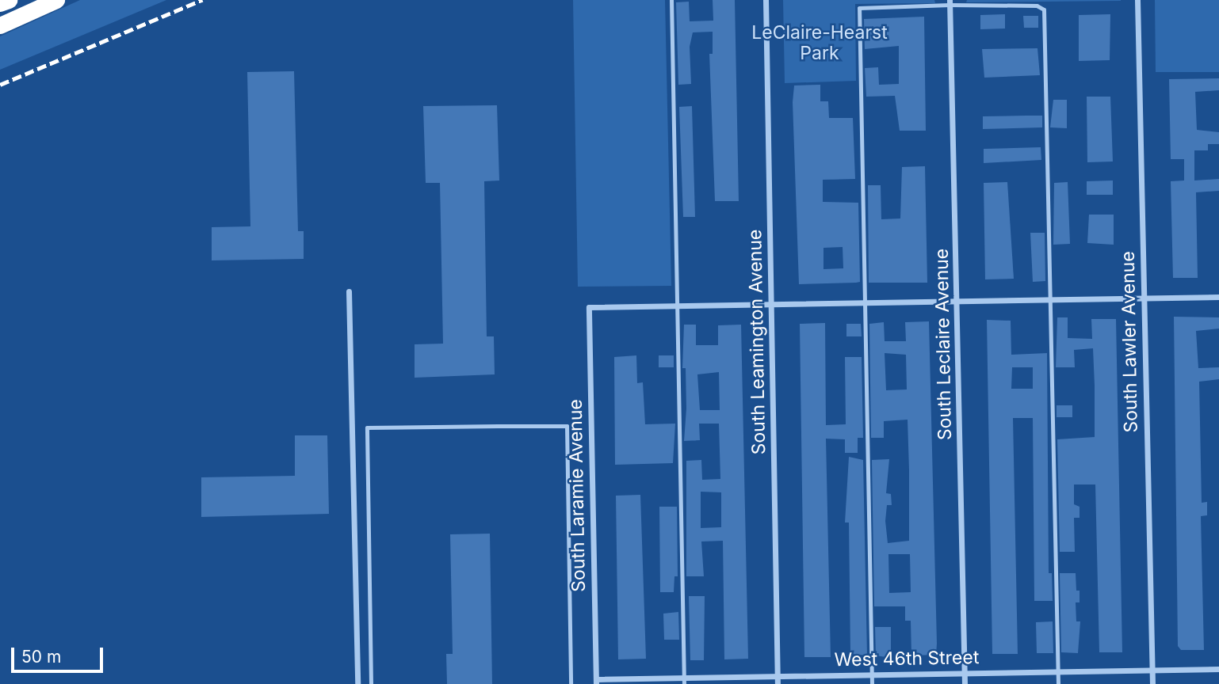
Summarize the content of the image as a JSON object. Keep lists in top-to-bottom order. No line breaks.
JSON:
{"streets":{"street":["South Leamington Avenue","South Lawler Avenue","South Leclaire Avenue","South Laramie Avenue","West 46th Street"]},"crossings":[["South Leamington Avenue","West 46th Street"],["South Lawler Avenue","West 46th Street"],["South Leclaire Avenue","West 46th Street"],["South Laramie Avenue","West 46th Street"]],"parks":["LeClaire-Hearst Park"],"scale_bar":"50 m"}
